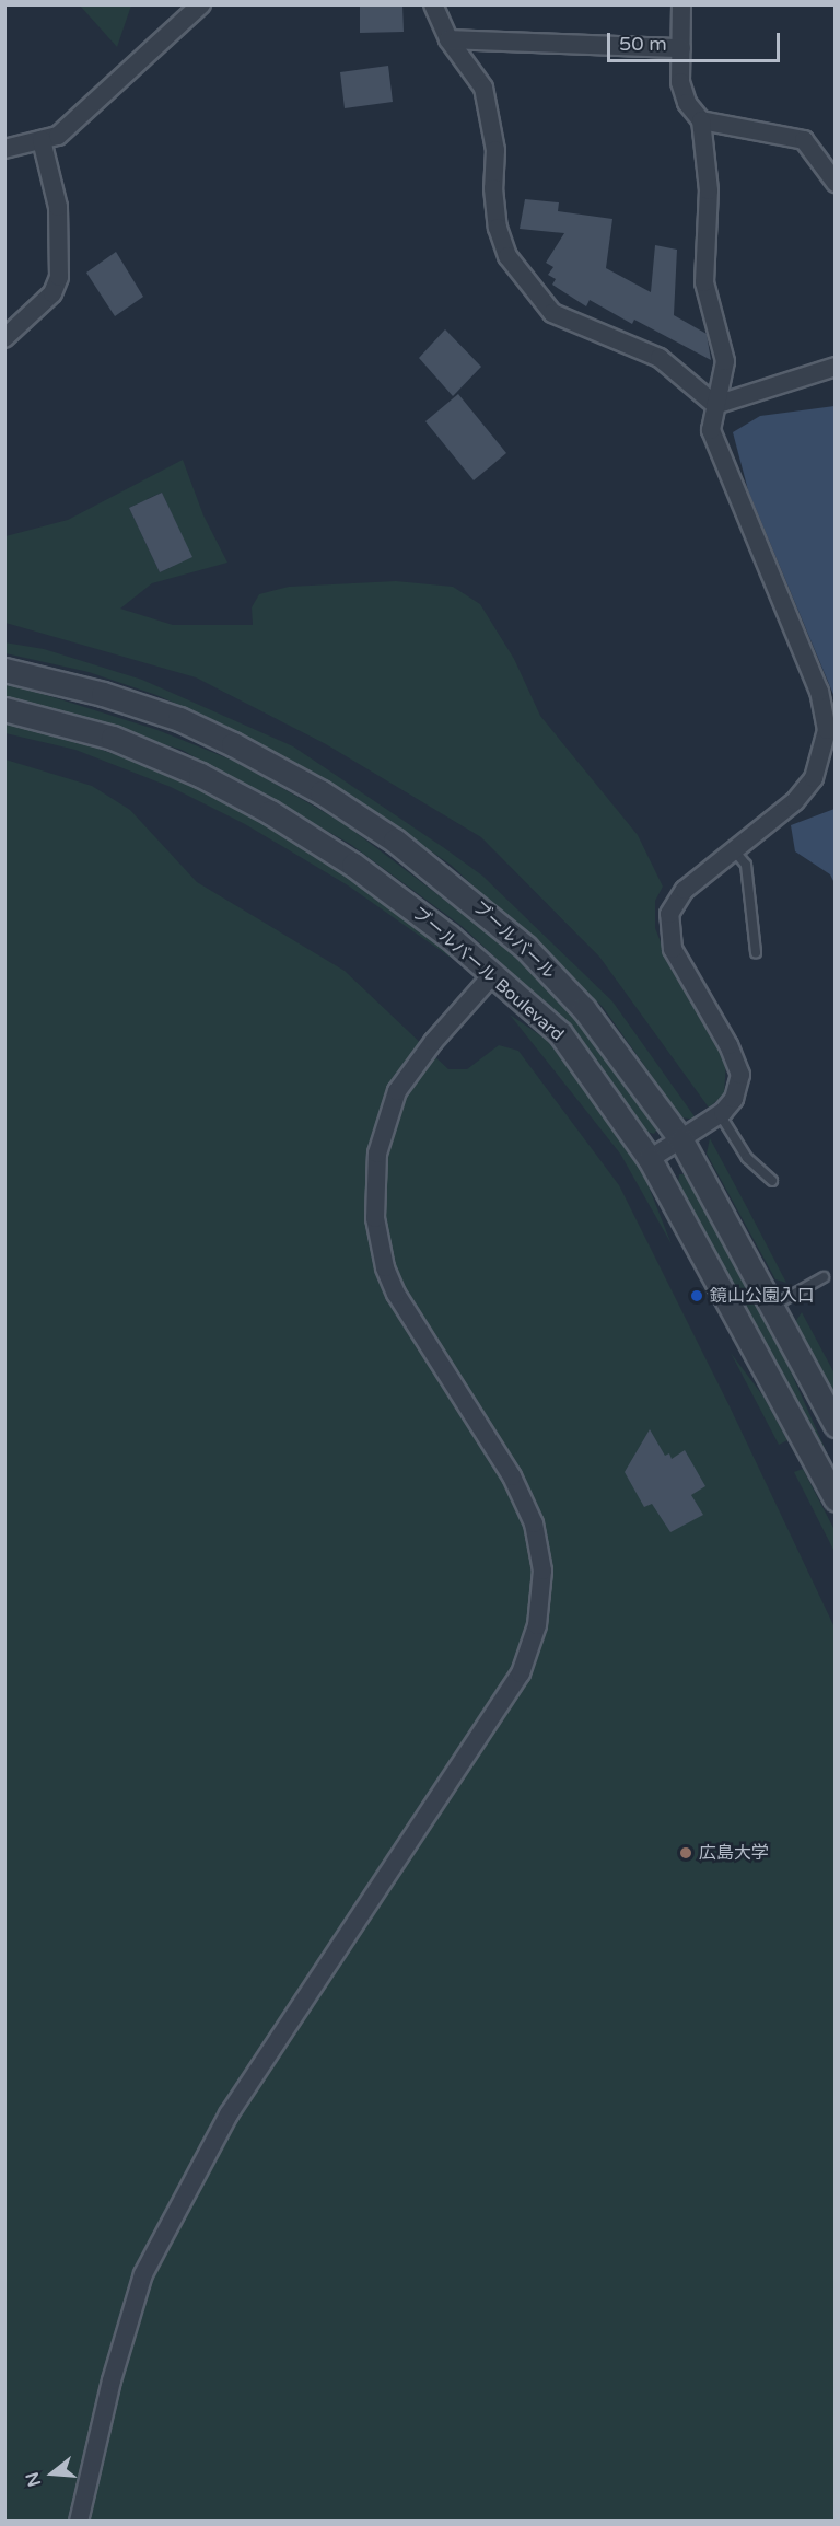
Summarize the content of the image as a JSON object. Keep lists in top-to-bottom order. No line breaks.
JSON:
{"streets":{"street":["ブールバール","ブールバール Boulevard"]},"places":["鏡山公園入口","広島大学"],"scale_bar":"50 m","north":"left"}
